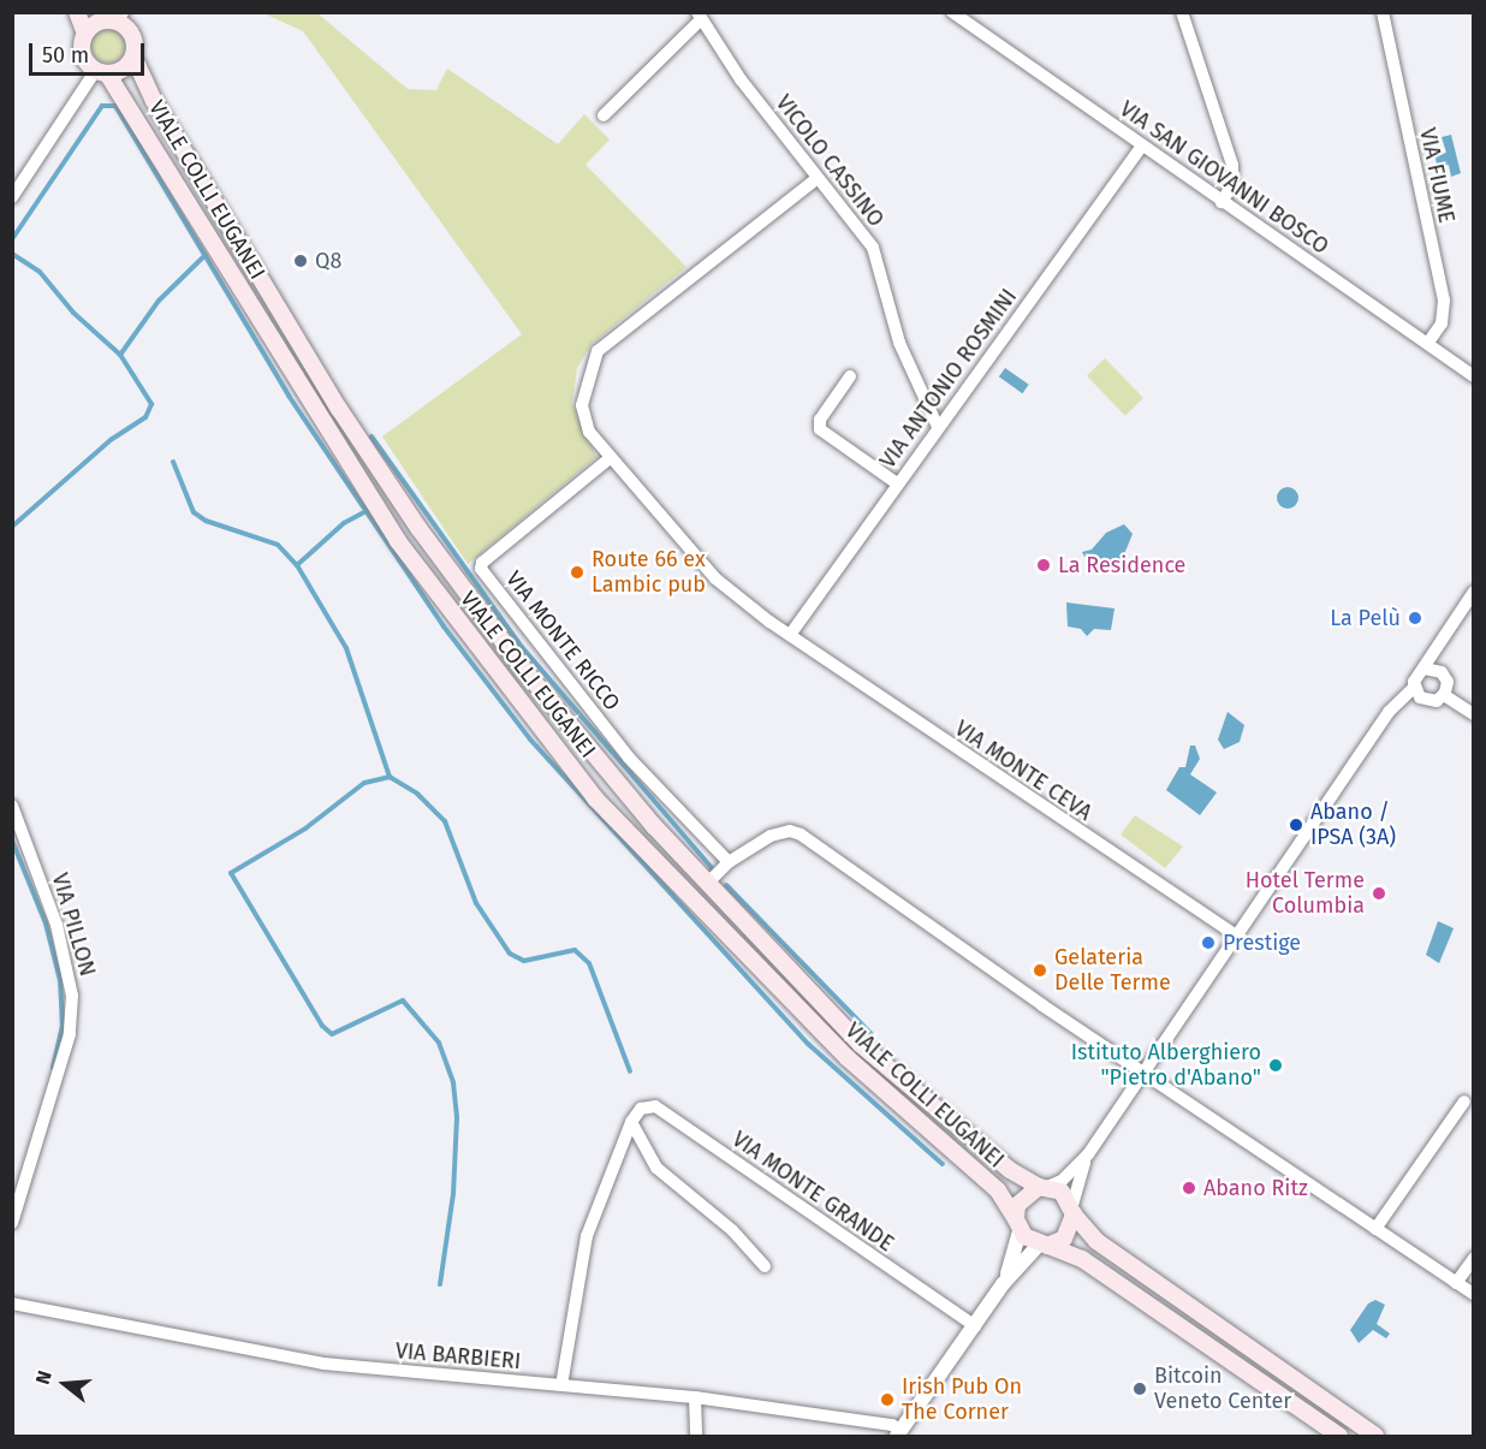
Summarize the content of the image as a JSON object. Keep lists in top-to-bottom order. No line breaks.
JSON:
{"streets":{"main road":["VIALE COLLI EUGANEI"],"street":["VICOLO CASSINO","VIA FIUME","VIA SAN GIOVANNI BOSCO","VIA ANTONIO ROSMINI","VIA MONTE RICCO","VIA MONTE CEVA","VIA PILLON","VIA MONTE GRANDE","VIA BARBIERI"]},"crossings":[["VICOLO CASSINO","VIA ANTONIO ROSMINI"],["VICOLO CASSINO","VIA MONTE CEVA"],["VIA FIUME","VIA SAN GIOVANNI BOSCO"],["VIA SAN GIOVANNI BOSCO","VIA ANTONIO ROSMINI"],["VIA ANTONIO ROSMINI","VIA MONTE CEVA"],["VIA MONTE RICCO","VIA MONTE CEVA"]],"places":["Q8","La Residence","Route 66 ex Lambic pub","La Pelù","Abano / IPSA (3A)","Hotel Terme Columbia","Prestige","Gelateria Delle Terme","Istituto Alberghiero \"Pietro d'Abano\"","Abano Ritz","Bitcoin Veneto Center","Irish Pub On The Corner"],"scale_bar":"50 m","north":"left"}
